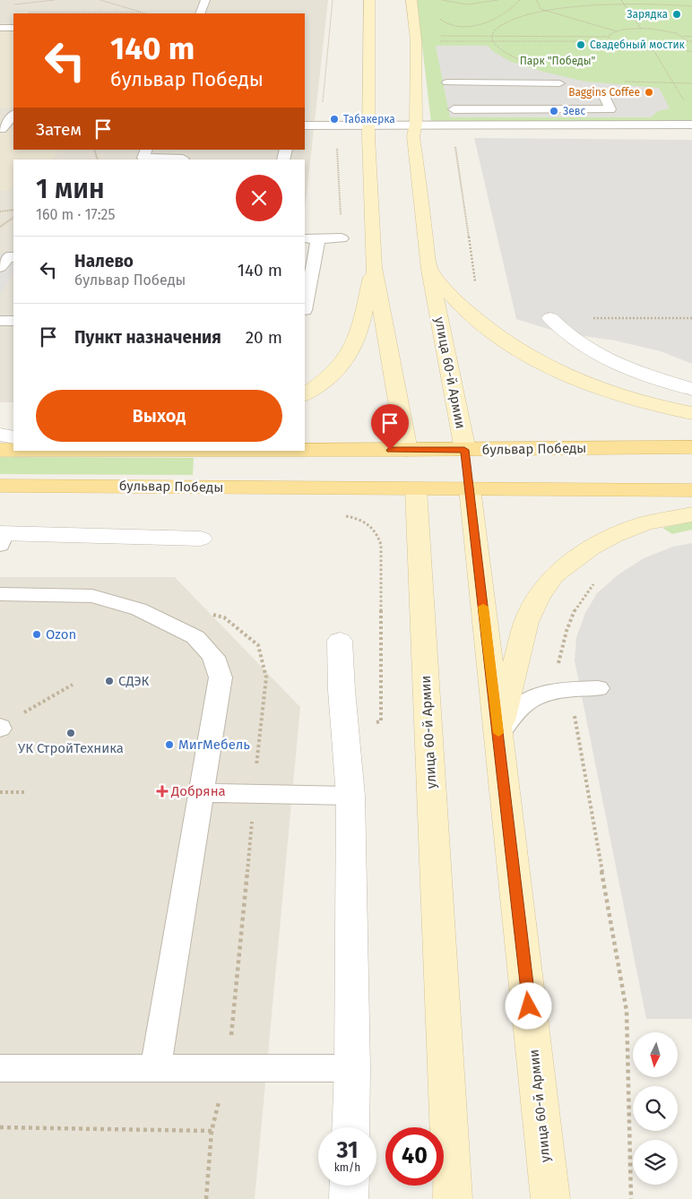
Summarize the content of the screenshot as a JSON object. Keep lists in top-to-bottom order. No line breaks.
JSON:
{"streets":{"main road":["улица 60-й Армии","бульвар Победы"]},"crossings":[["улица 60-й Армии","бульвар Победы"]],"parks":["Парк \"Победы\""],"places":{"other":["Зарядка","Свадебный мостик","Baggins Coffee","Зевс","Табакерка","Ozon","СДЭК","УК СтройТехника","МигМебель"],"health":["Добряна"]},"north":"bottom","page":{"turn":["140 m","бульвар Победы"],"then":"Затем","heading":["1 мин","160 m · 17:25"],"list":[{"name":"Налево","note":"бульвар Победы","value":"140 m"},{"name":"Пункт назначения","value":"20 m"}],"buttons":"Выход","speed":"31 km/h","limit":"40"}}
